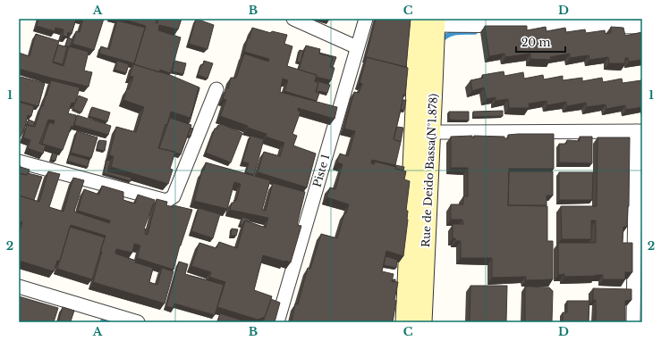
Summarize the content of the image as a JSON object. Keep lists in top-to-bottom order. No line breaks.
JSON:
{"streets":{"main road":["Rue de Deido Bassa(N°1.878)"],"street":["Piste 1"]},"scale_bar":"20 m","grid":{"columns":["A","B","C","D"],"rows":["1","2"]}}
